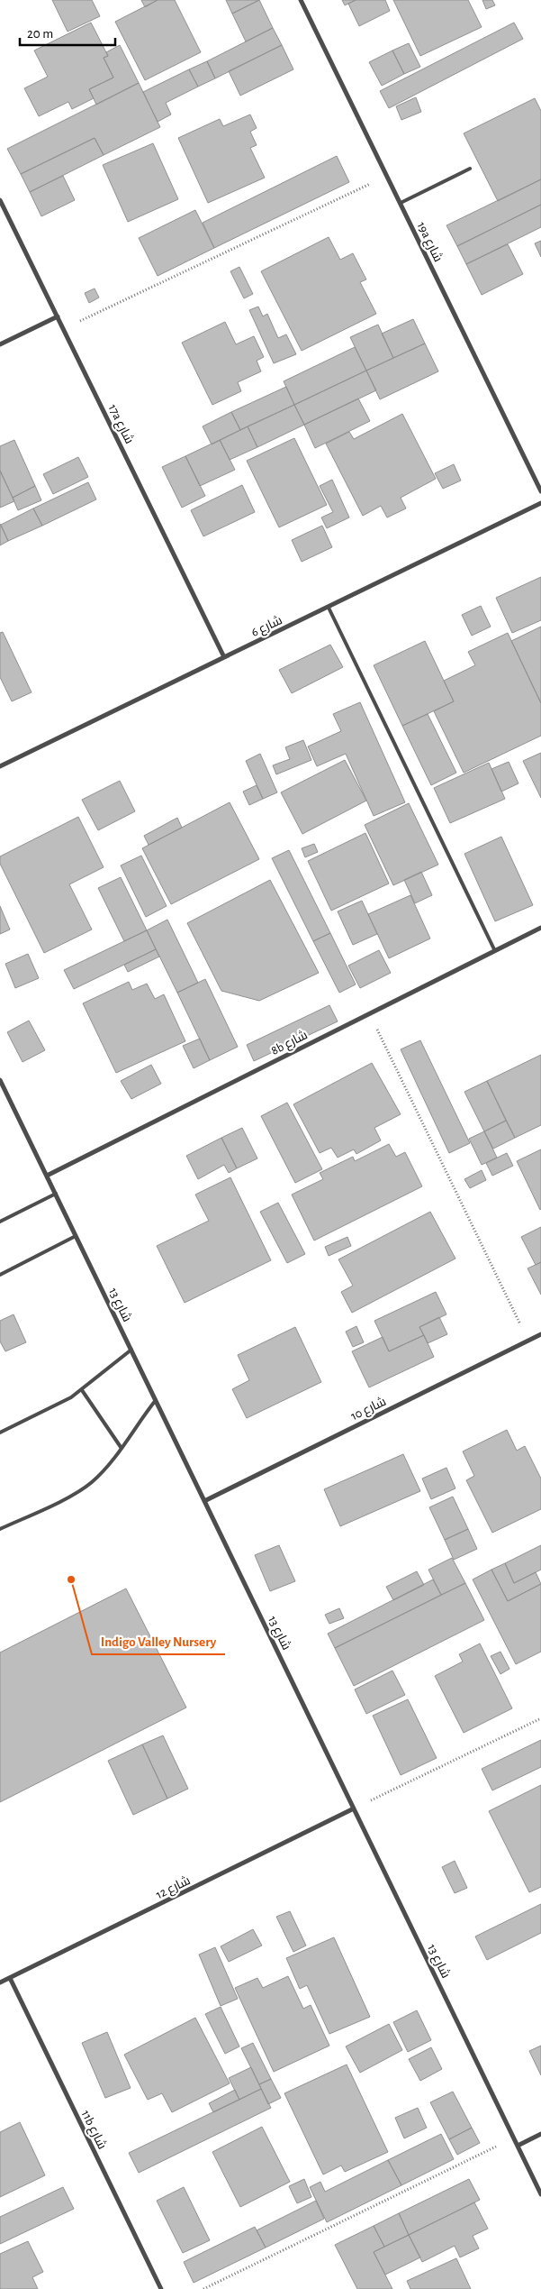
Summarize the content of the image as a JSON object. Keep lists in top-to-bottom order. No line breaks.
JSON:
{"streets":{"street":["19a شارع","17a شارع","شارع 6","8b شارع","شارع 13","شارع 10","شارع 12","11b شارع"]},"crossings":[["17a شارع","شارع 6"],["8b شارع","شارع 13"],["شارع 13","شارع 10"],["شارع 13","شارع 12"],["شارع 12","11b شارع"]],"places":["Indigo Valley Nursery"],"scale_bar":"20 m"}
